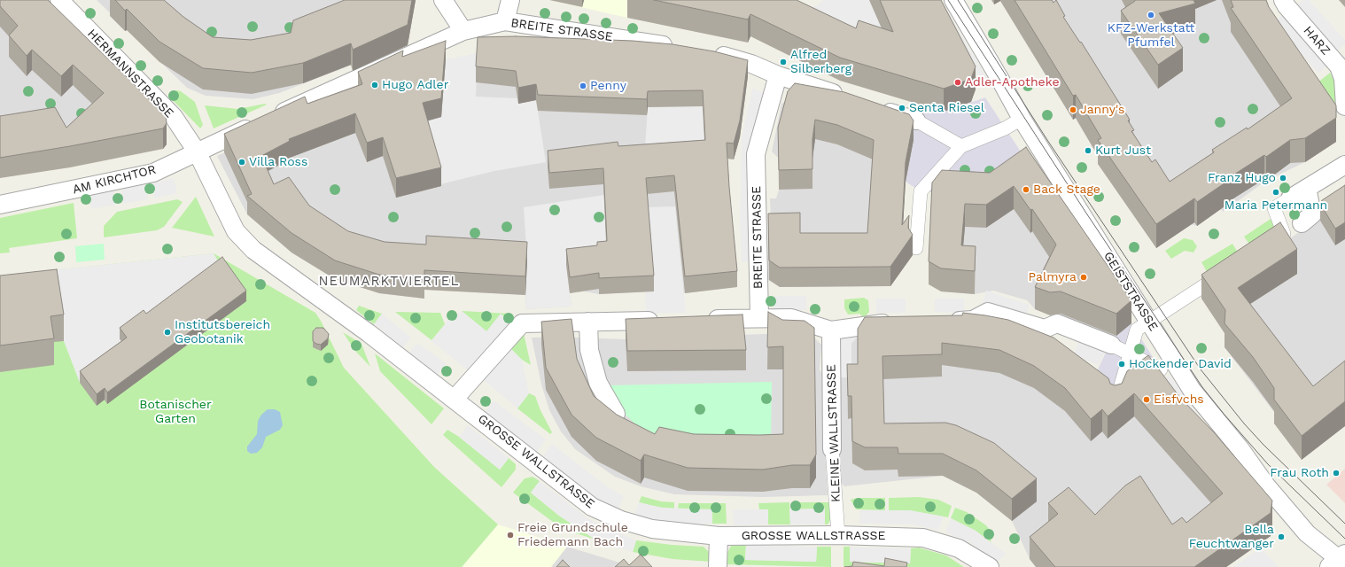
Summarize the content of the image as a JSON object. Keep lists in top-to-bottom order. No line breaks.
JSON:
{"streets":{"street":["BREITE STRASSE","HARZ","HERMANNSTRASSE","AM KIRCHTOR","GEISTSTRASSE","KLEINE WALLSTRASSE","GROSSE WALLSTRASSE"]},"crossings":[["BREITE STRASSE","HERMANNSTRASSE"],["BREITE STRASSE","AM KIRCHTOR"],["BREITE STRASSE","GROSSE WALLSTRASSE"],["HERMANNSTRASSE","AM KIRCHTOR"],["HERMANNSTRASSE","GROSSE WALLSTRASSE"],["AM KIRCHTOR","GROSSE WALLSTRASSE"],["KLEINE WALLSTRASSE","GROSSE WALLSTRASSE"]],"districts":["NEUMARKTVIERTEL"],"parks":["Botanischer Garten"],"places":["KFZ-Werkstatt Pfumfel","Alfred Silberberg","Adler-Apotheke","Hugo Adler","Penny","Senta Riesel","Janny's","Kurt Just","Villa Ross","Franz Hugo","Back Stage","Maria Petermann","Palmyra","Institutsbereich Geobotanik","Hockender David","Eisfvchs","Frau Roth","Freie Grundschule Friedemann Bach","Bella Feuchtwanger"]}
